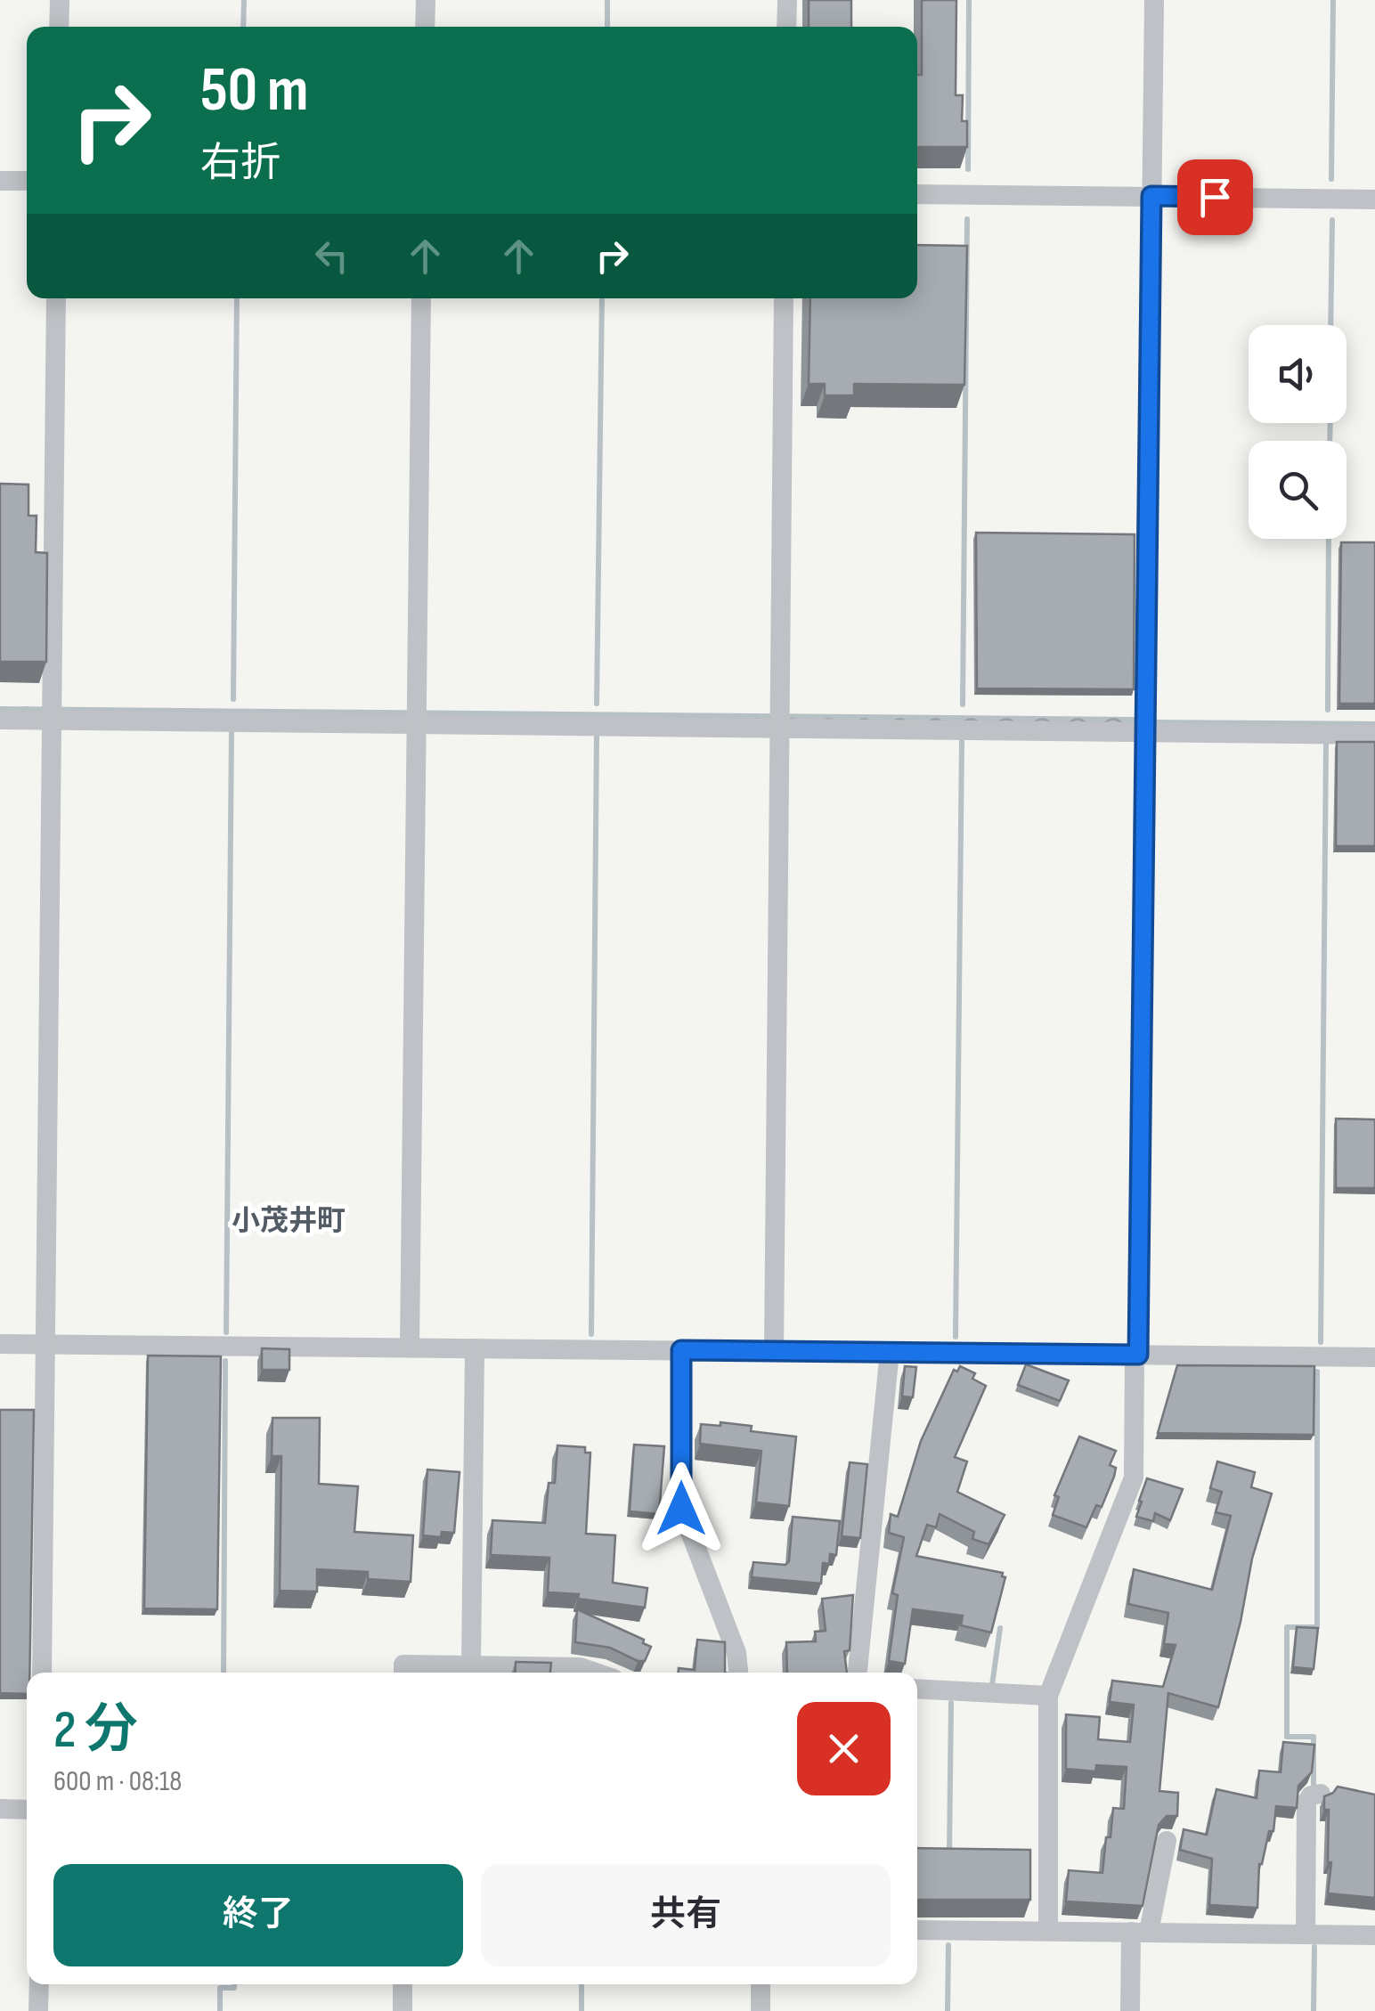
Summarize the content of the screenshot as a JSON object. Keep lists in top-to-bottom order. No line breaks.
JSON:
{"districts":["小茂井町"],"page":{"turn":["50 m","右折"],"heading":["2 分","600 m · 08:18"],"buttons":["終了","共有"]}}
